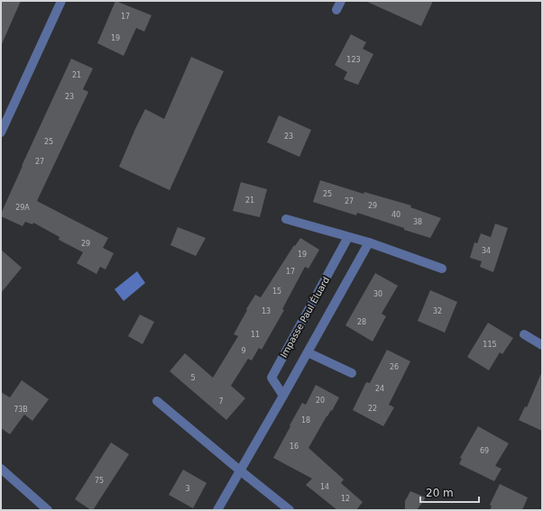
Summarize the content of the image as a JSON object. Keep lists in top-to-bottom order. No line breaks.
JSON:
{"streets":{"street":["Impasse Paul Éluard"]},"house_numbers":["17","19","123","21","23","23","25","27","25","21","27","29","29A","40","38","29","34","19","17","15","30","13","32","28","11","115","9","26","5","24","20","7","22","73B","18","16","69","75","14","3","12"],"scale_bar":"20 m"}
